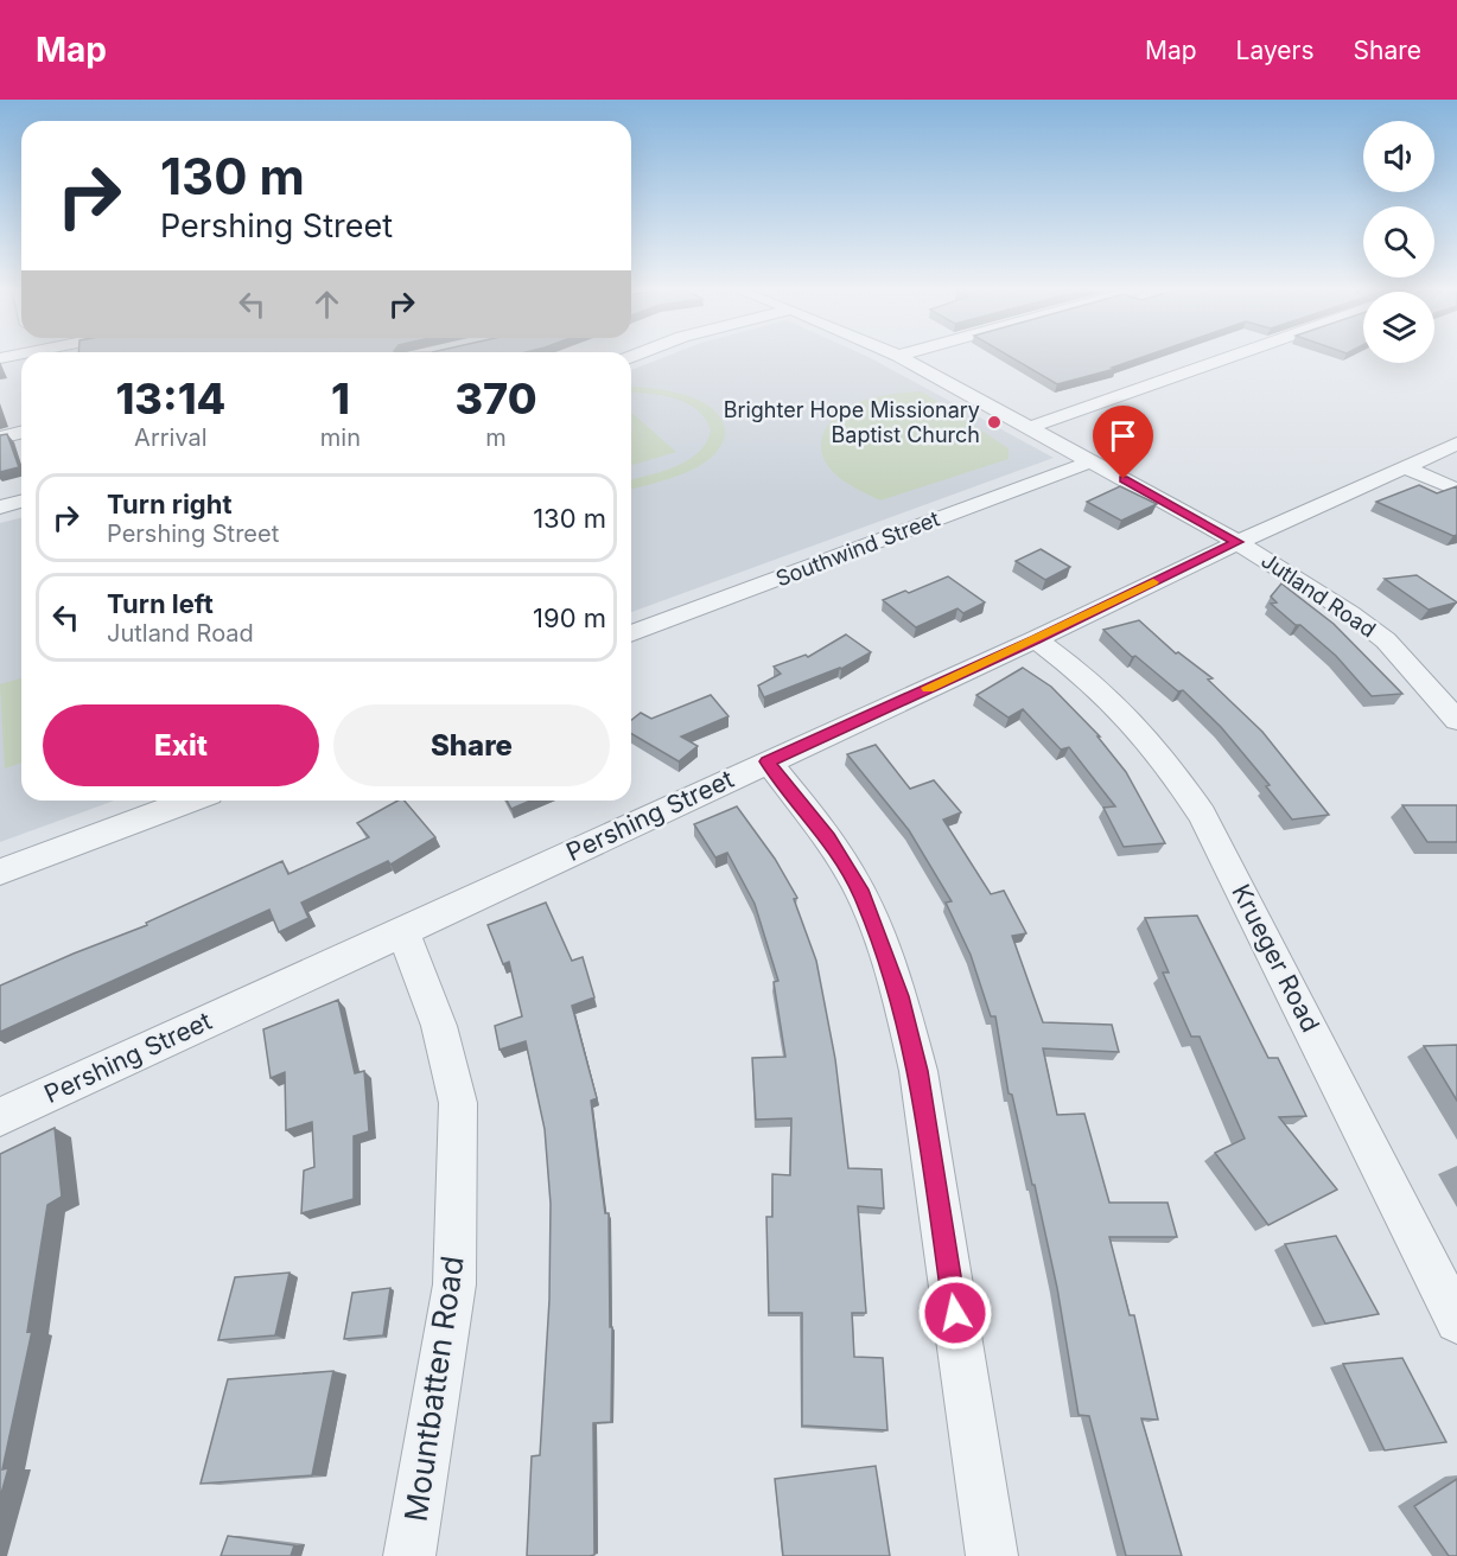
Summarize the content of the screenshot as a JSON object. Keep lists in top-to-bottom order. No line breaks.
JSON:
{"streets":{"street":["Southwind Street","Jutland Road","Pershing Street","Krueger Road","Mountbatten Road"]},"crossings":[["Southwind Street","Jutland Road"],["Jutland Road","Pershing Street"],["Pershing Street","Krueger Road"],["Pershing Street","Mountbatten Road"]],"places":["Brighter Hope Missionary Baptist Church"],"page":{"header":"Map","nav":["Map","Layers","Share"],"turn":["130 m","Pershing Street"],"eta":["13:14","Arrival","1","min","370","m"],"list":[{"name":"Turn right","note":"Pershing Street","value":"130 m"},{"name":"Turn left","note":"Jutland Road","value":"190 m"}],"buttons":["Exit","Share"]}}
